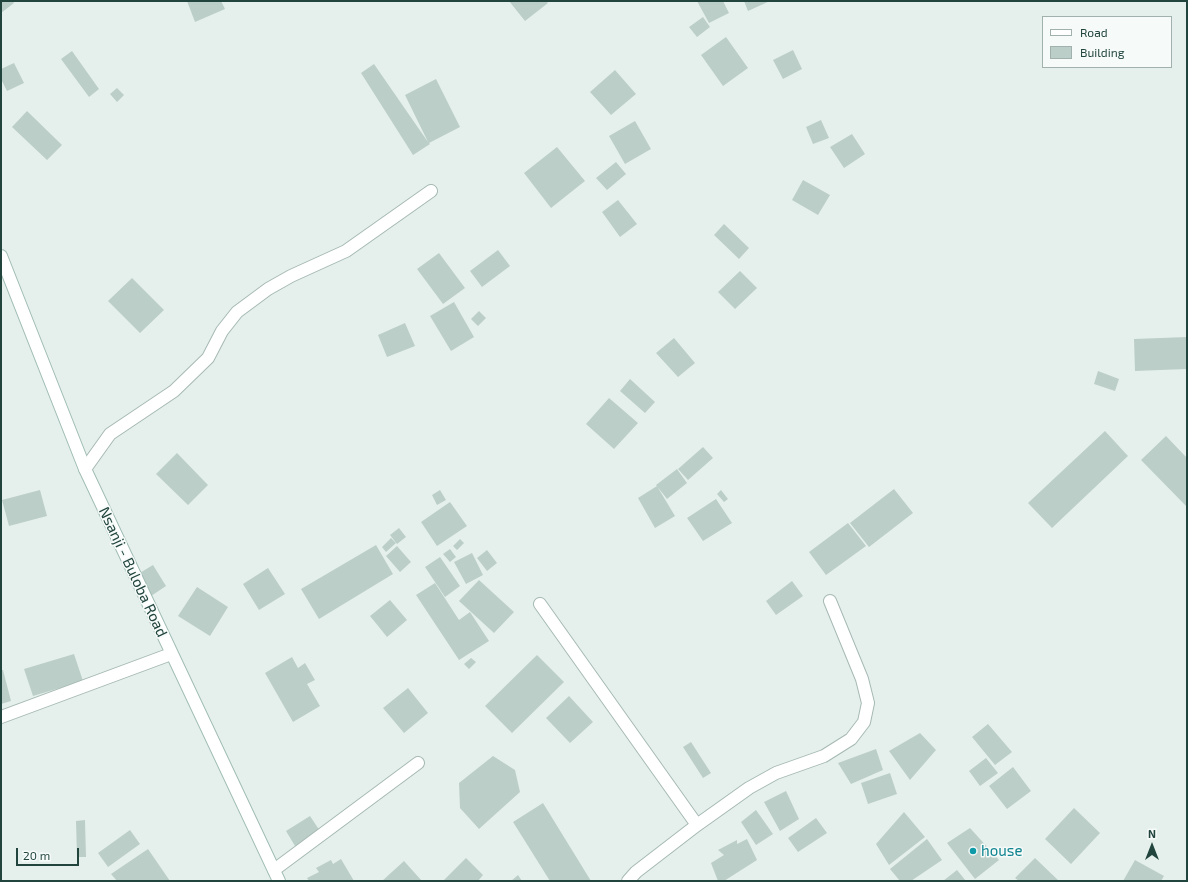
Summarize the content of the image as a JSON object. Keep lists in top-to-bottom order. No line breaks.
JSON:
{"streets":{"street":["Nsanji - Buloba Road"]},"places":["house"],"legend":["Road","Building"],"scale_bar":"20 m","north":"top"}
